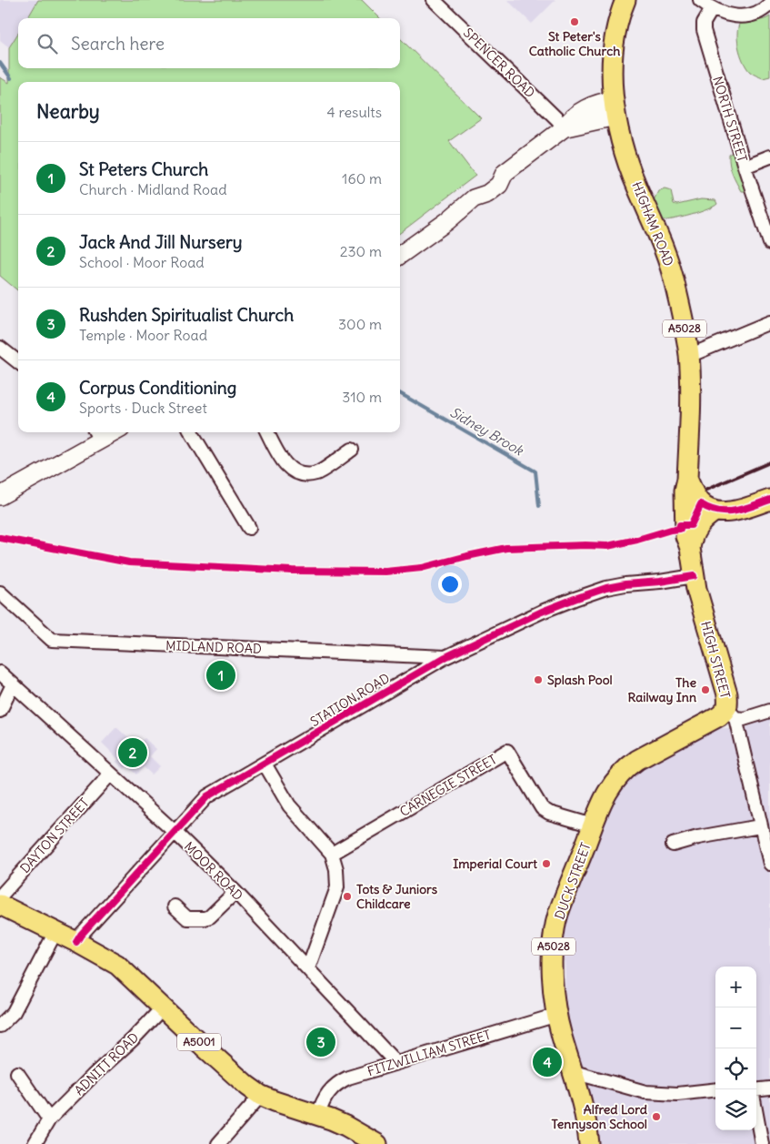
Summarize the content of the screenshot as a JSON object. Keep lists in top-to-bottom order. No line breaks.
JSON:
{"streets":{"main road":["HIGHAM ROAD","A5028","HIGH STREET","DUCK STREET","A5001"],"street":["SPENCER ROAD","NORTH STREET","MIDLAND ROAD","STATION ROAD","CARNEGIE STREET","DAYTON STREET","MOOR ROAD","FITZWILLIAM STREET","ADNITT ROAD"]},"crossings":[["HIGHAM ROAD","A5028"],["HIGHAM ROAD","HIGH STREET"],["A5028","HIGH STREET"],["MIDLAND ROAD","STATION ROAD"],["HIGH STREET","STATION ROAD"],["HIGH STREET","DUCK STREET"],["STATION ROAD","MOOR ROAD"],["STATION ROAD","A5001"],["CARNEGIE STREET","DUCK STREET"],["DAYTON STREET","MOOR ROAD"],["MOOR ROAD","FITZWILLIAM STREET"],["DUCK STREET","FITZWILLIAM STREET"],["A5001","FITZWILLIAM STREET"],["A5001","ADNITT ROAD"]],"water":["Sidney Brook"],"places":["St Peter's Catholic Church","Splash Pool","The Railway Inn","Imperial Court","Tots & Juniors Childcare","Alfred Lord Tennyson School"],"page":{"search":"Search here","heading":["Nearby","4 results"],"list":[{"mark":"1","name":"St Peters Church","note":"Church · Midland Road","value":"160 m"},{"mark":"2","name":"Jack And Jill Nursery","note":"School · Moor Road","value":"230 m"},{"mark":"3","name":"Rushden Spiritualist Church","note":"Temple · Moor Road","value":"300 m"},{"mark":"4","name":"Corpus Conditioning","note":"Sports · Duck Street","value":"310 m"}],"pins":["1","2","3","4"],"map_buttons":["+","−"]}}
